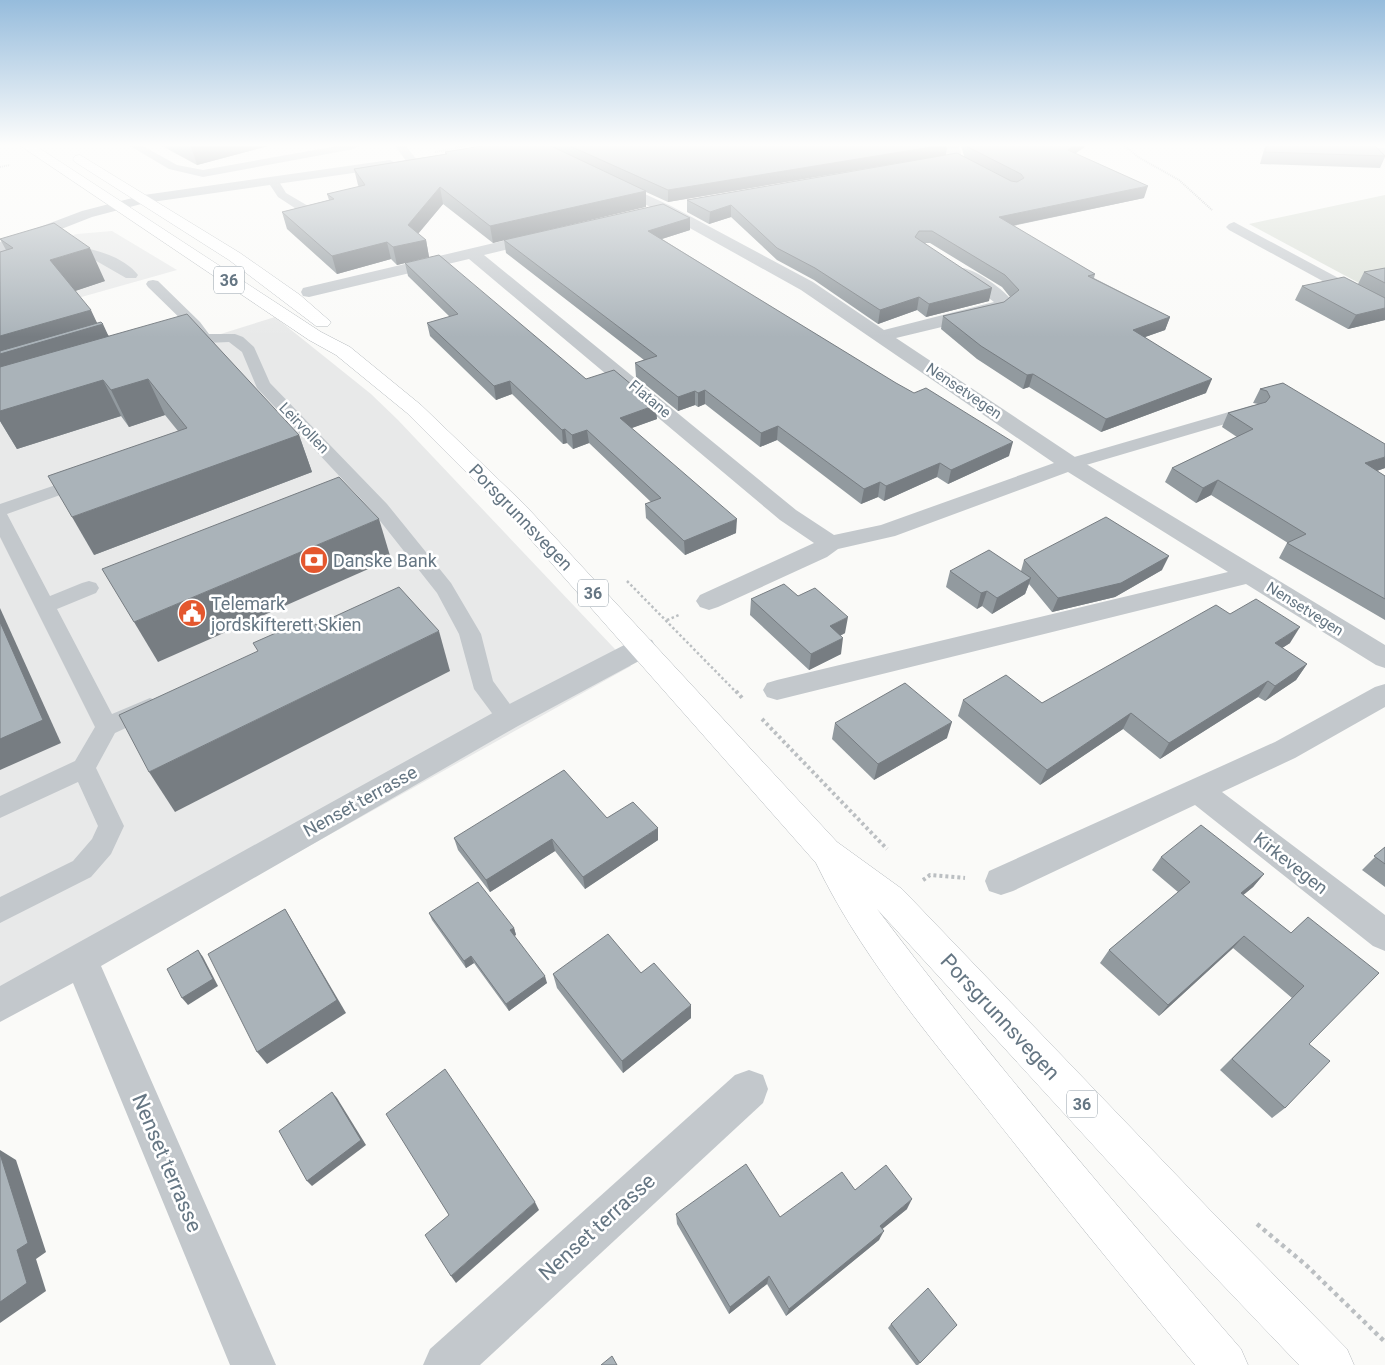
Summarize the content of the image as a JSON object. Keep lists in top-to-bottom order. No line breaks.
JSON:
{"streets":{"highway":["36","Porsgrunnsvegen"],"street":["Nensetvegen","Flatane","Nenset terrasse","Kirkevegen"],"lane":["Leirvollen"]},"crossings":[["Leirvollen","Nenset terrasse"],["Porsgrunnsvegen","Nenset terrasse"]],"places":{"bank":["Danske Bank"],"public building":["Telemark jordskifterett Skien"]}}
